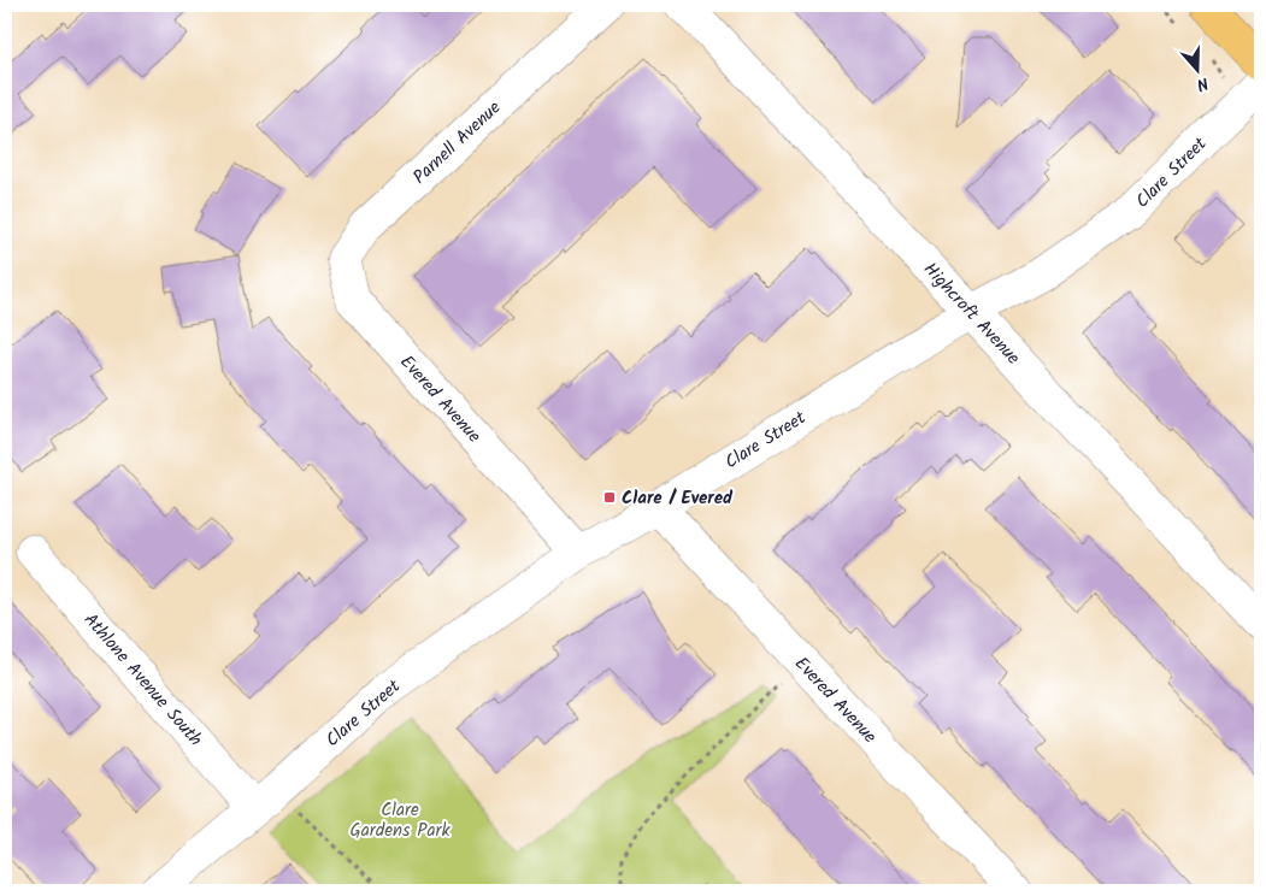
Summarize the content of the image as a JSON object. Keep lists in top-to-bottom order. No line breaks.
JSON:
{"streets":{"street":["Parnell Avenue","Clare Street","Highcroft Avenue","Evered Avenue","Athlone Avenue South"]},"crossings":[["Parnell Avenue","Evered Avenue"],["Clare Street","Highcroft Avenue"],["Clare Street","Evered Avenue"],["Clare Street","Athlone Avenue South"]],"parks":["Clare Gardens Park"],"places":{"transit":["Clare / Evered"]},"north":"bottom"}
